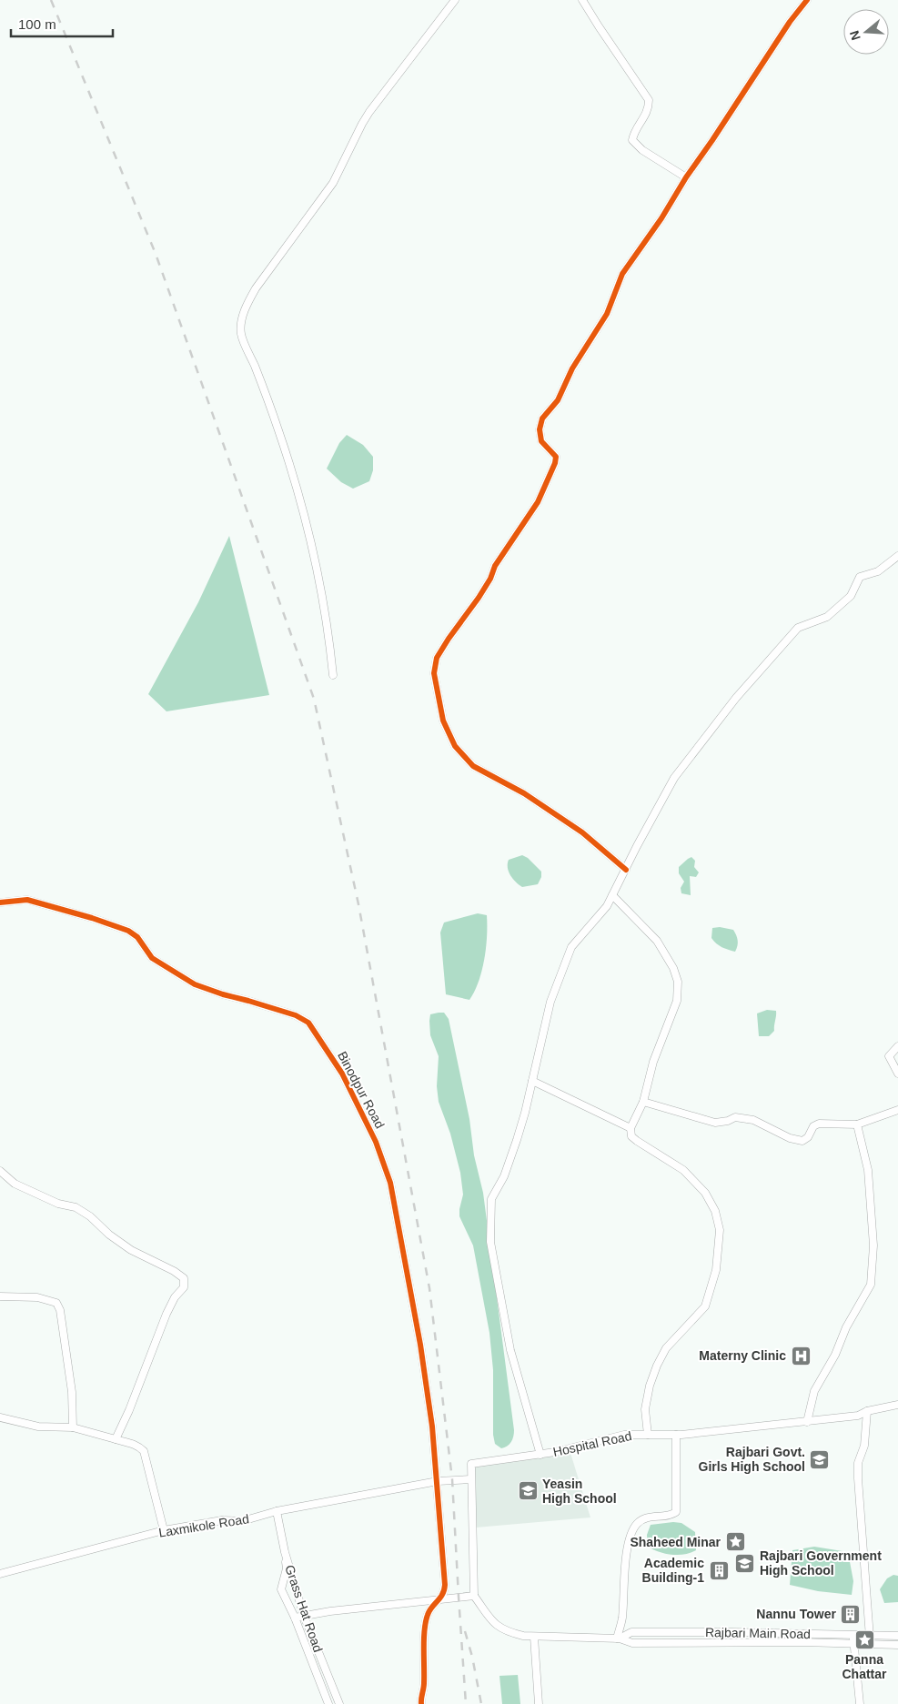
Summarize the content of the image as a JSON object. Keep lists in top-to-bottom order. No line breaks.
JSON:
{"streets":{"street":["Binodpur Road","Hospital Road","Laxmikole Road","Grass Hat Road","Rajbari Main Road"]},"crossings":[["Binodpur Road","Laxmikole Road"],["Hospital Road","Laxmikole Road"],["Laxmikole Road","Grass Hat Road"]],"places":{"hospital":["Materny Clinic"],"school or university":["Rajbari Govt. Girls High School","Yeasin High School","Rajbari Government High School"],"place":["Shaheed Minar","Panna Chattar"],"building":["Academic Building-1","Nannu Tower"]},"scale_bar":"100 m","north":"left"}
